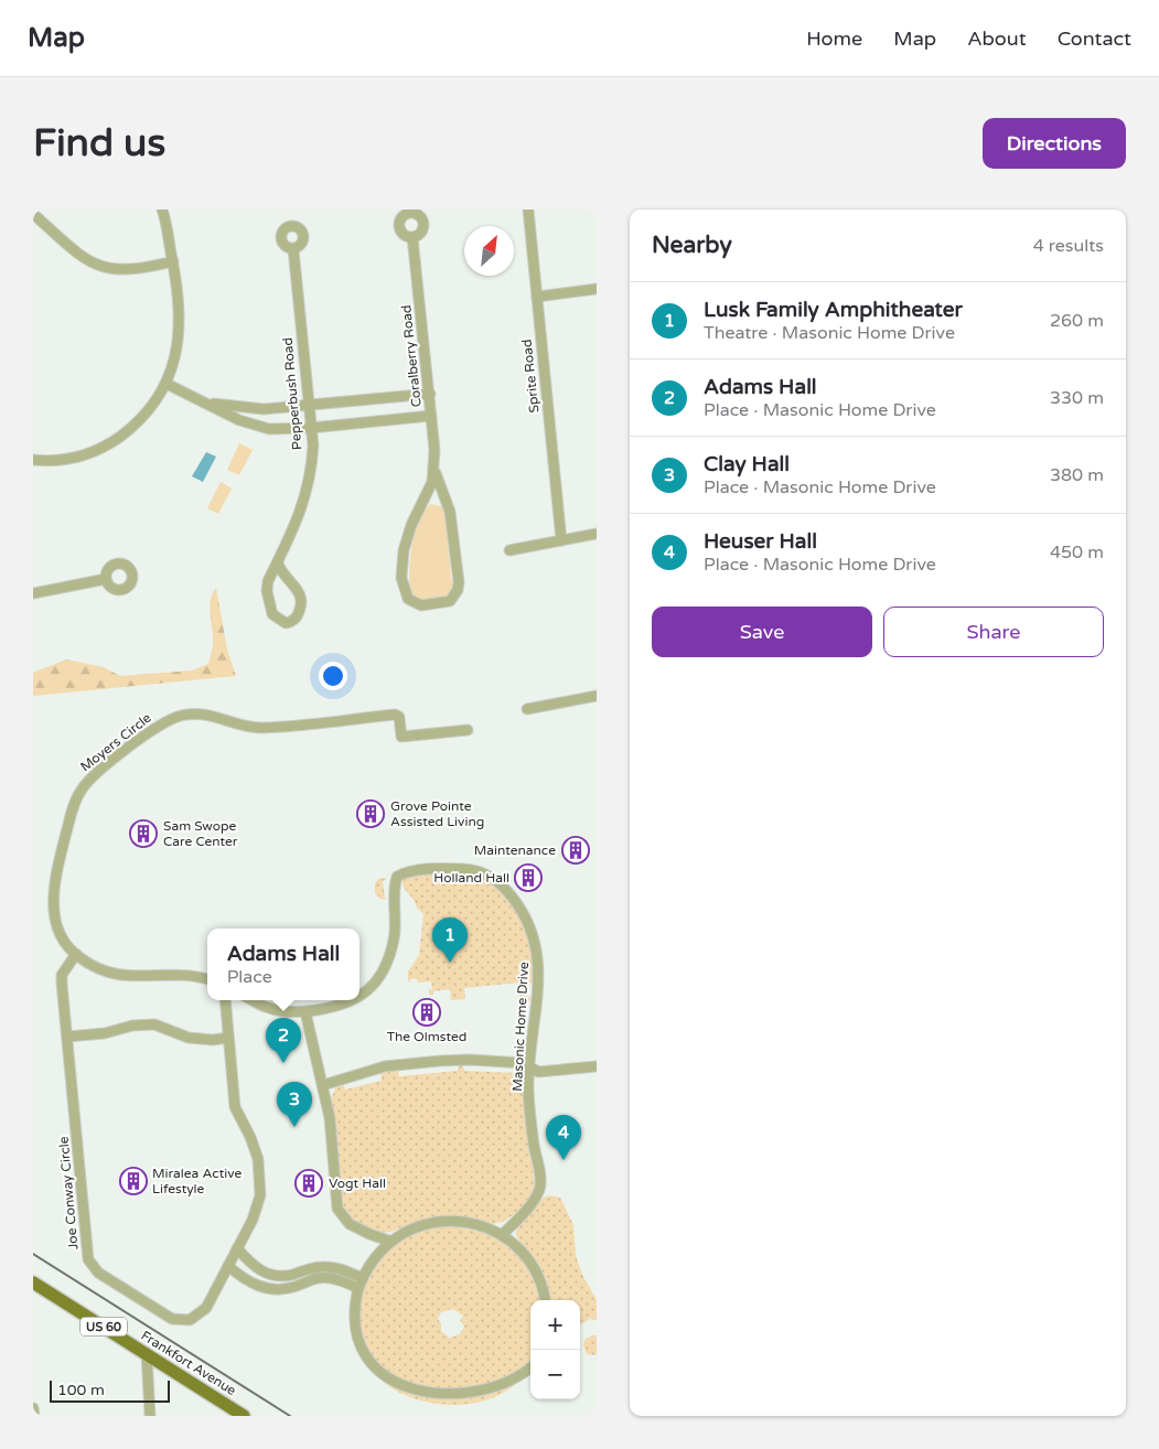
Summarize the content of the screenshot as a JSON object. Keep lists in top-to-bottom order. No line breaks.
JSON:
{"streets":{"main road":["US 60","Frankfort Avenue"],"street":["Coralberry Road","Sprite Road","Pepperbush Road","Moyers Circle","Masonic Home Drive","Joe Conway Circle"]},"crossings":[["Moyers Circle","Joe Conway Circle"]],"places":{"building":["Grove Pointe Assisted Living","Sam Swope Care Center","Maintenance","Holland Hall","The Olmsted","Miralea Active Lifestyle","Vogt Hall"]},"scale_bar":"100 m","north":"top right","page":{"header":"Map","nav":["Home","Map","About","Contact"],"buttons":["Directions",["Save","Share"]],"title":"Find us","heading":["Nearby","4 results"],"list":[{"mark":"1","name":"Lusk Family Amphitheater","note":"Theatre · Masonic Home Drive","value":"260 m"},{"mark":"2","name":"Adams Hall","note":"Place · Masonic Home Drive","value":"330 m"},{"mark":"3","name":"Clay Hall","note":"Place · Masonic Home Drive","value":"380 m"},{"mark":"4","name":"Heuser Hall","note":"Place · Masonic Home Drive","value":"450 m"}],"pins":["1","2","3","4"],"popup":["Adams Hall","Place"],"map_buttons":["+","−"],"scale":"100 m"}}
